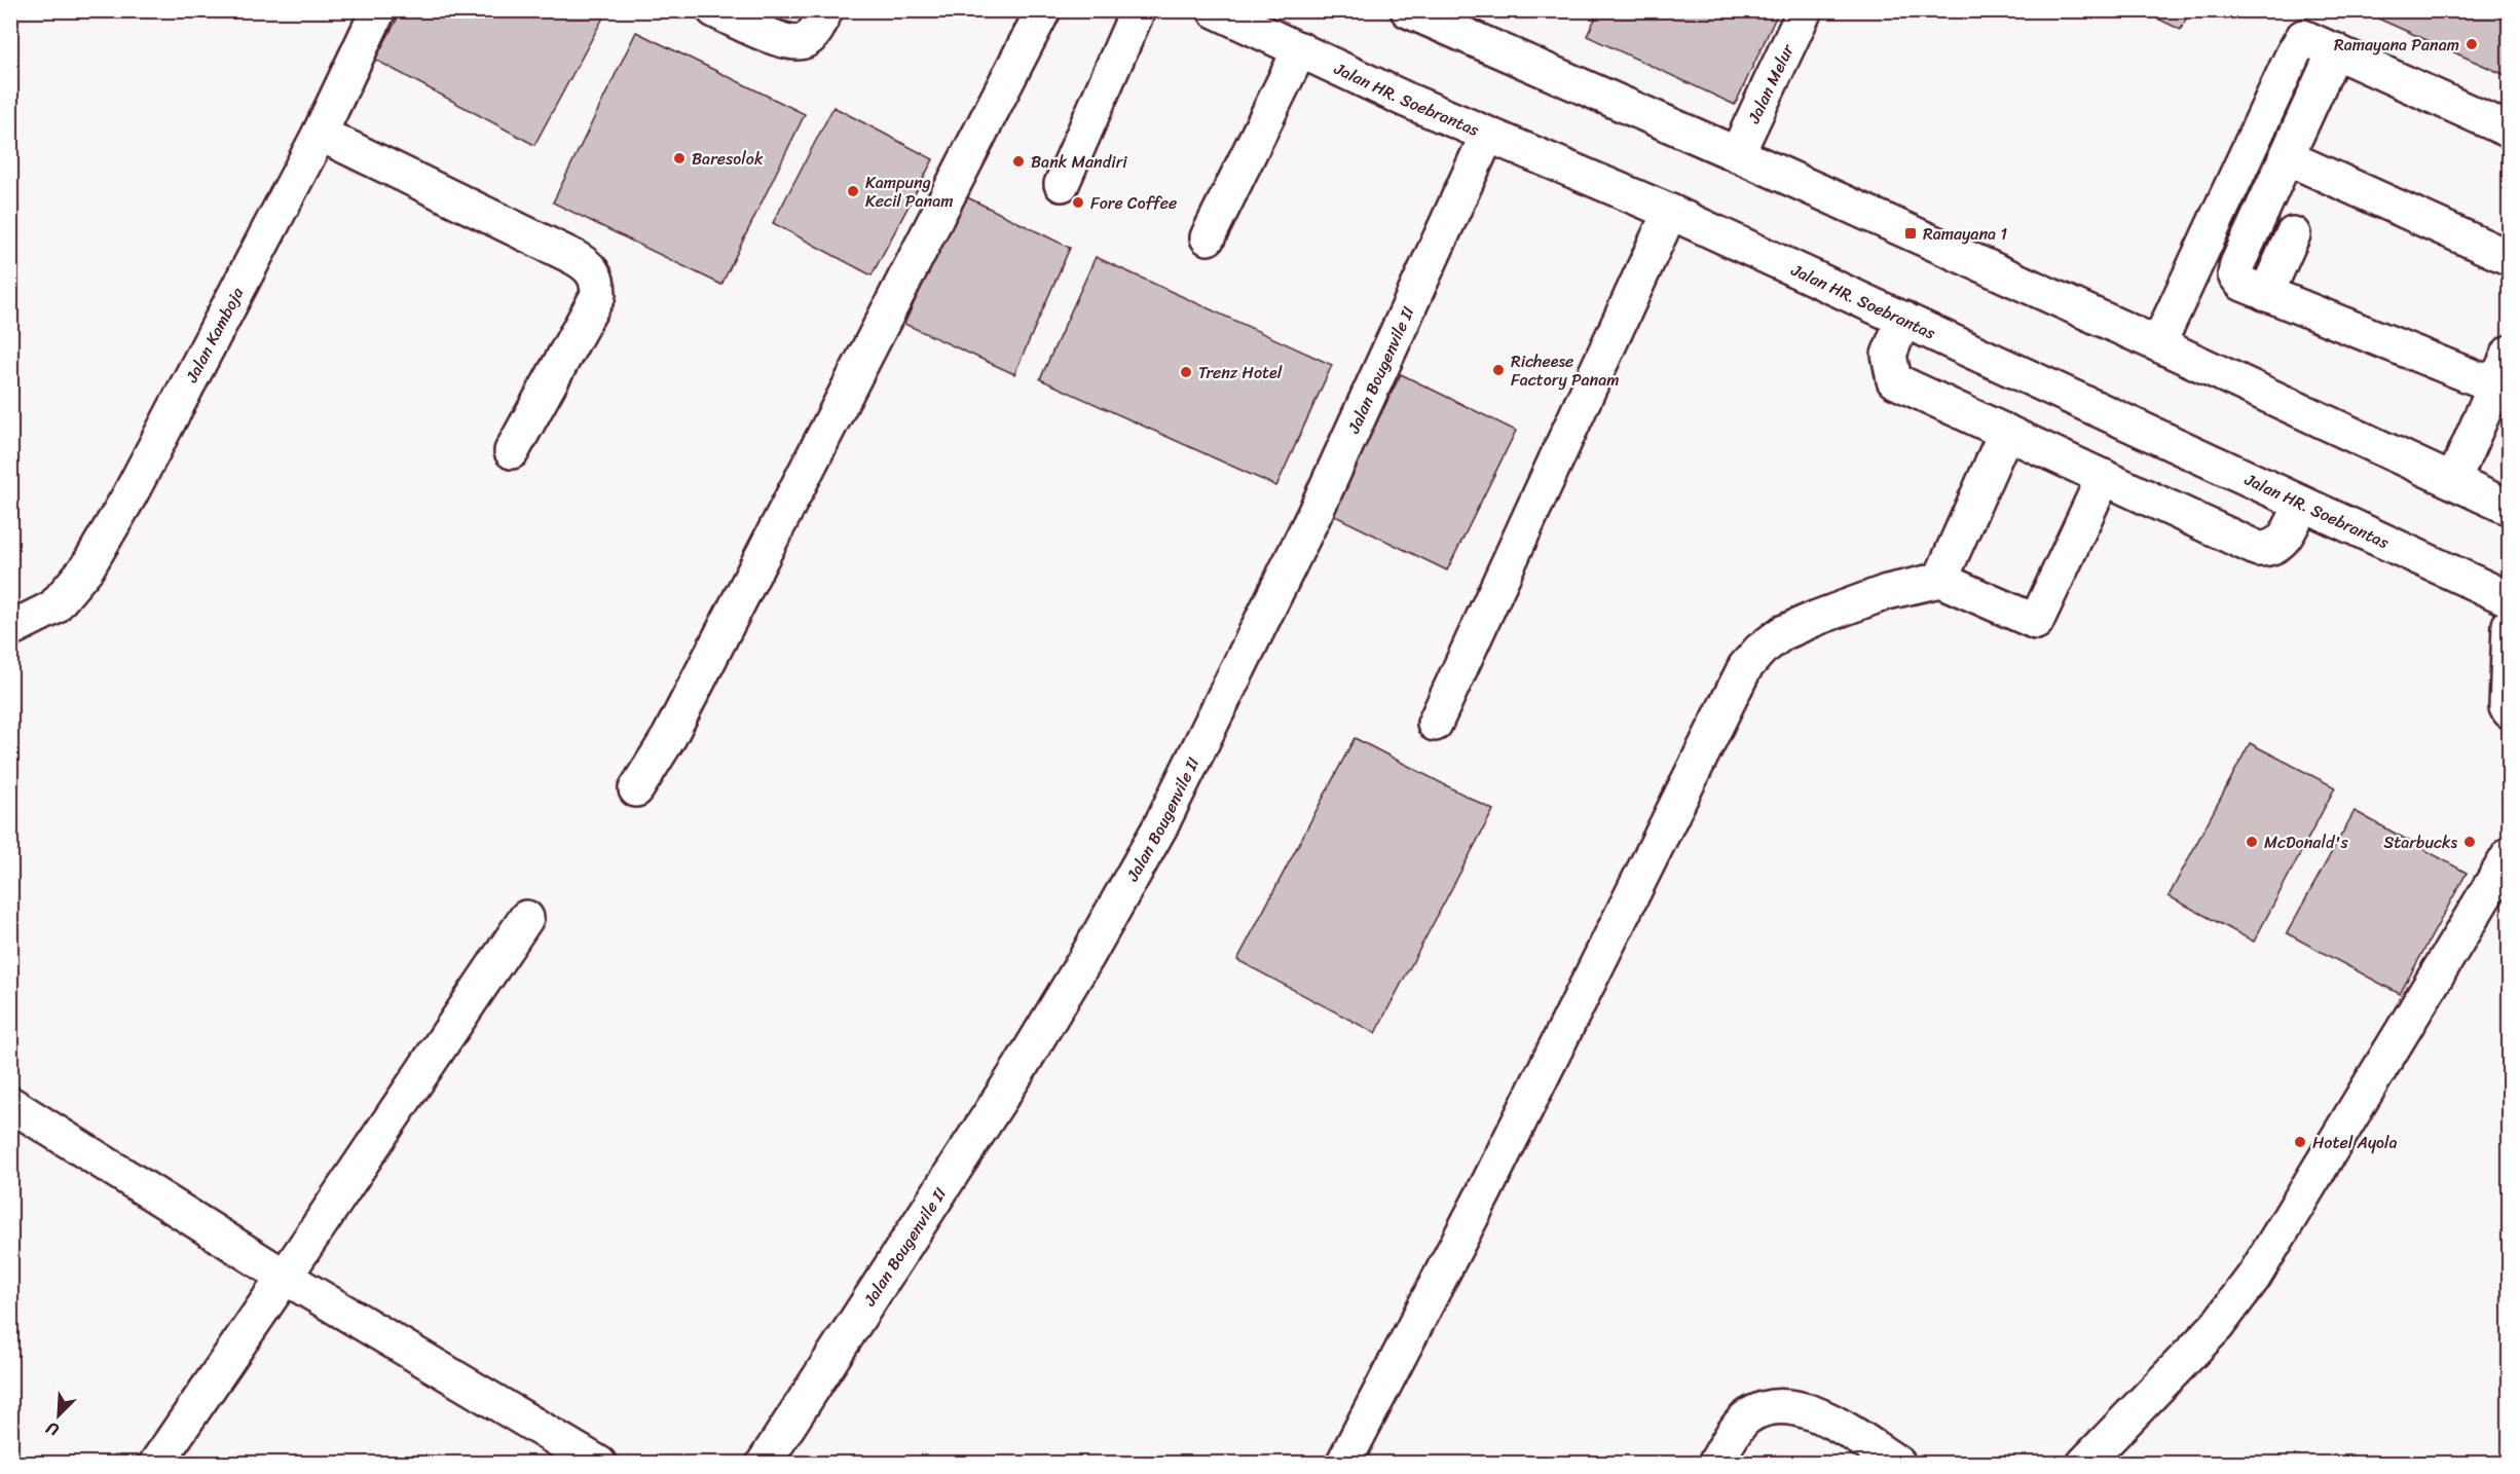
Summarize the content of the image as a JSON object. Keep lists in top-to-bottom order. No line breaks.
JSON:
{"streets":{"street":["Jalan Melur","Jalan HR. Soebrantas","Jalan Kamboja","Jalan Bougenvile II"]},"crossings":[["Jalan HR. Soebrantas","Jalan Bougenvile II"]],"places":{"other":["Ramayana Panam","Baresolok","Bank Mandiri","Kampung Kecil Panam","Fore Coffee","Richeese Factory Panam","Trenz Hotel","McDonald's","Starbucks","Hotel Ayola"],"transit":["Ramayana 1"]},"north":"bottom left"}
